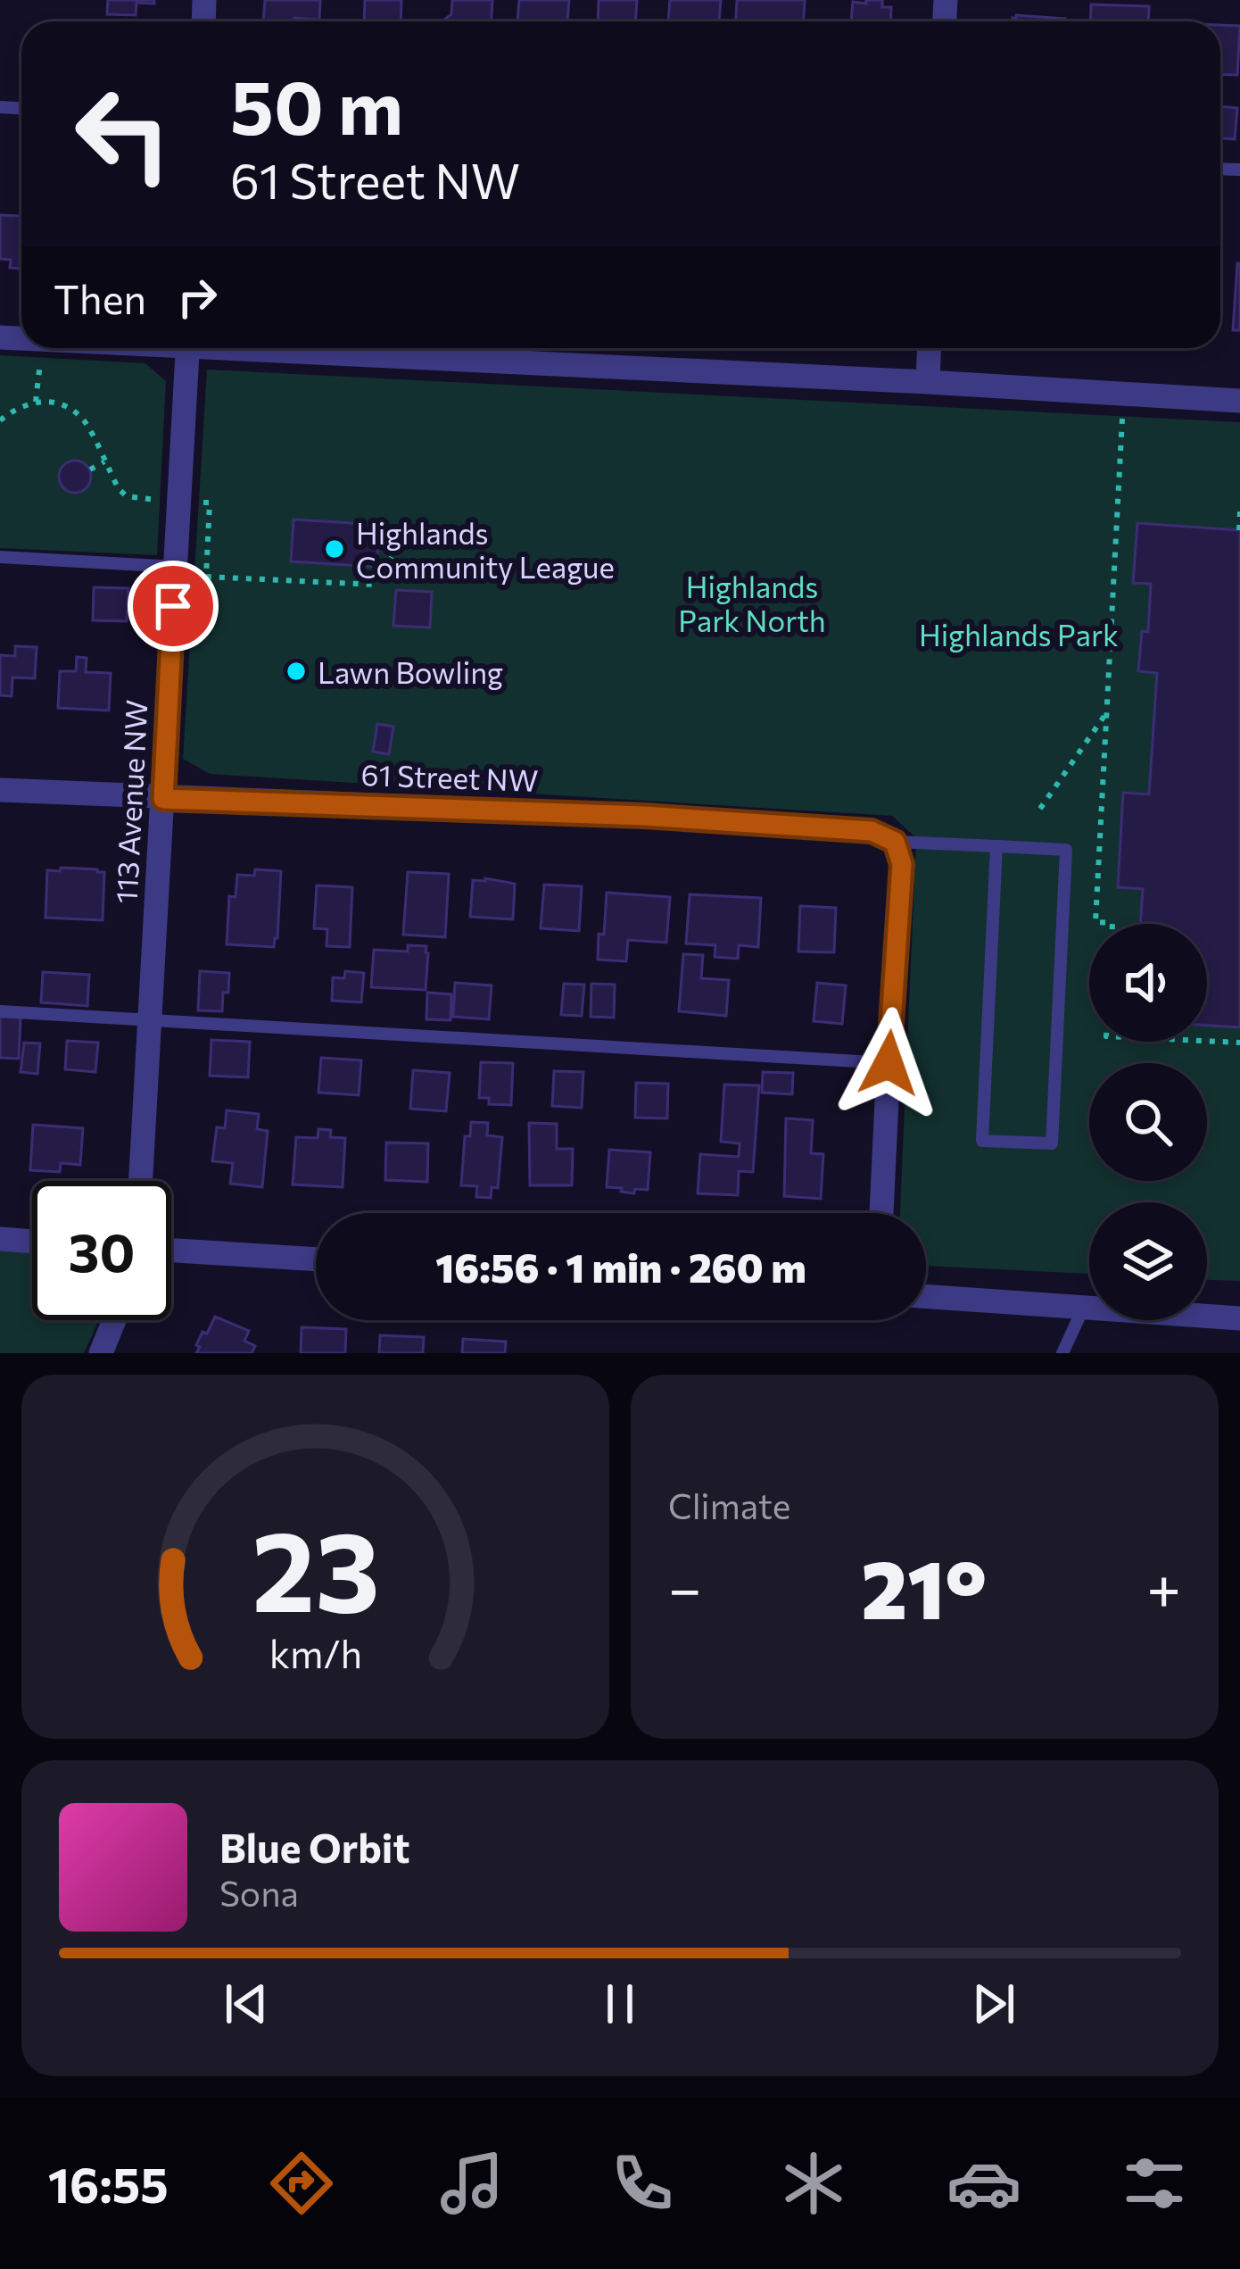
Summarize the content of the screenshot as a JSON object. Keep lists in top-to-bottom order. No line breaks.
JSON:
{"streets":{"street":["61 Street NW","113 Avenue NW"]},"crossings":[["61 Street NW","113 Avenue NW"]],"parks":["Highlands Park North","Highlands Park"],"places":["Highlands Community League","Lawn Bowling"],"page":{"turn":["50 m","61 Street NW"],"then":"Then","limit":"30","trip":"16:56 · 1 min · 260 m","tile":"Climate","heat":["−","21°","+"],"song":["Blue Orbit","Sona"],"tabs":"16:55","gauge":["23","km/h"]}}
